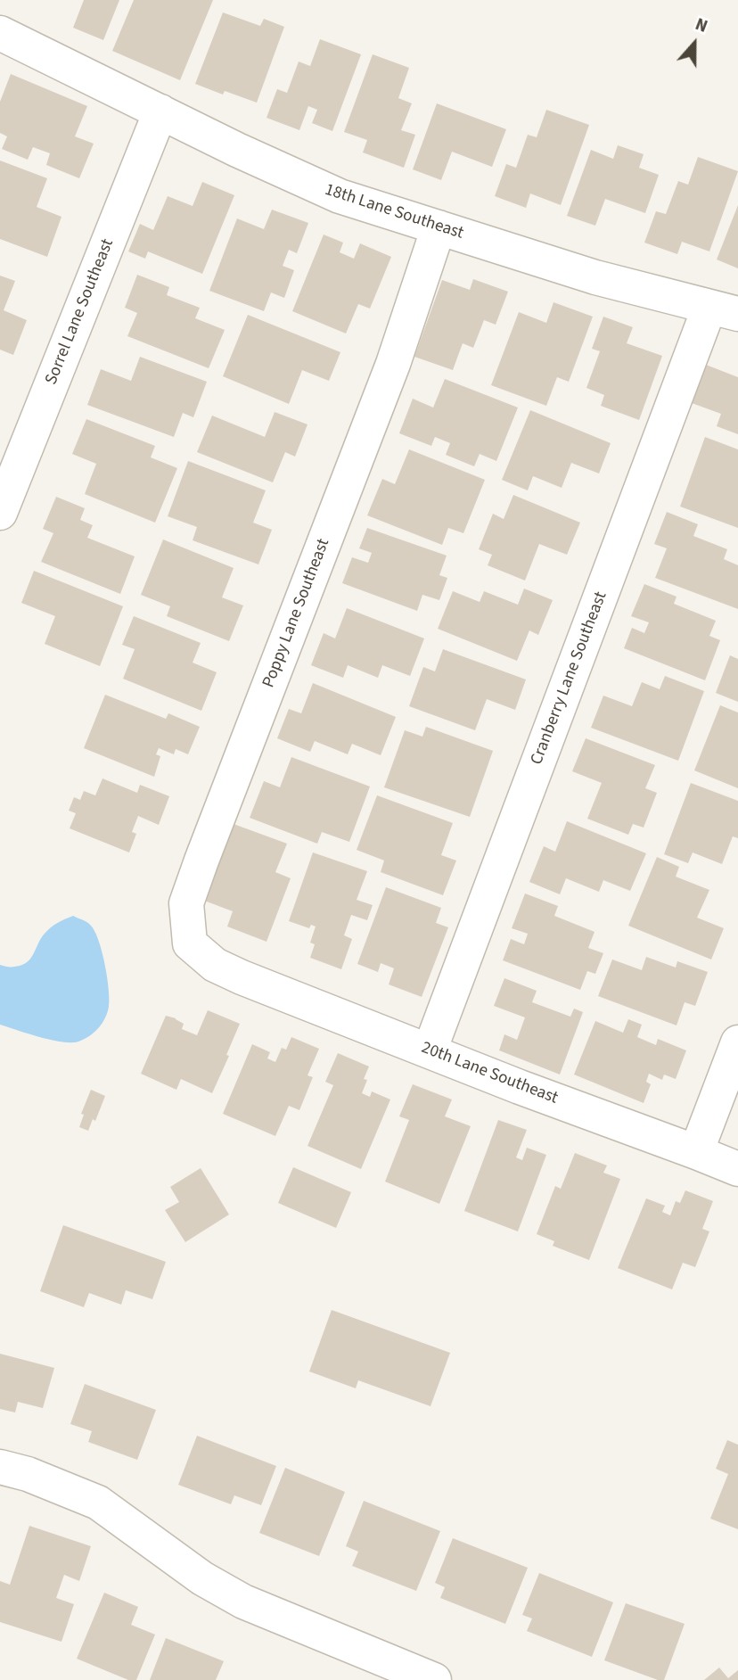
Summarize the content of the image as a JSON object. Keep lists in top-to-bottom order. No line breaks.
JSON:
{"streets":{"street":["18th Lane Southeast","Sorrel Lane Southeast","Poppy Lane Southeast","Cranberry Lane Southeast","20th Lane Southeast"]},"crossings":[["18th Lane Southeast","Sorrel Lane Southeast"],["18th Lane Southeast","Poppy Lane Southeast"],["18th Lane Southeast","Cranberry Lane Southeast"],["Poppy Lane Southeast","20th Lane Southeast"],["Cranberry Lane Southeast","20th Lane Southeast"]],"north":"top"}
